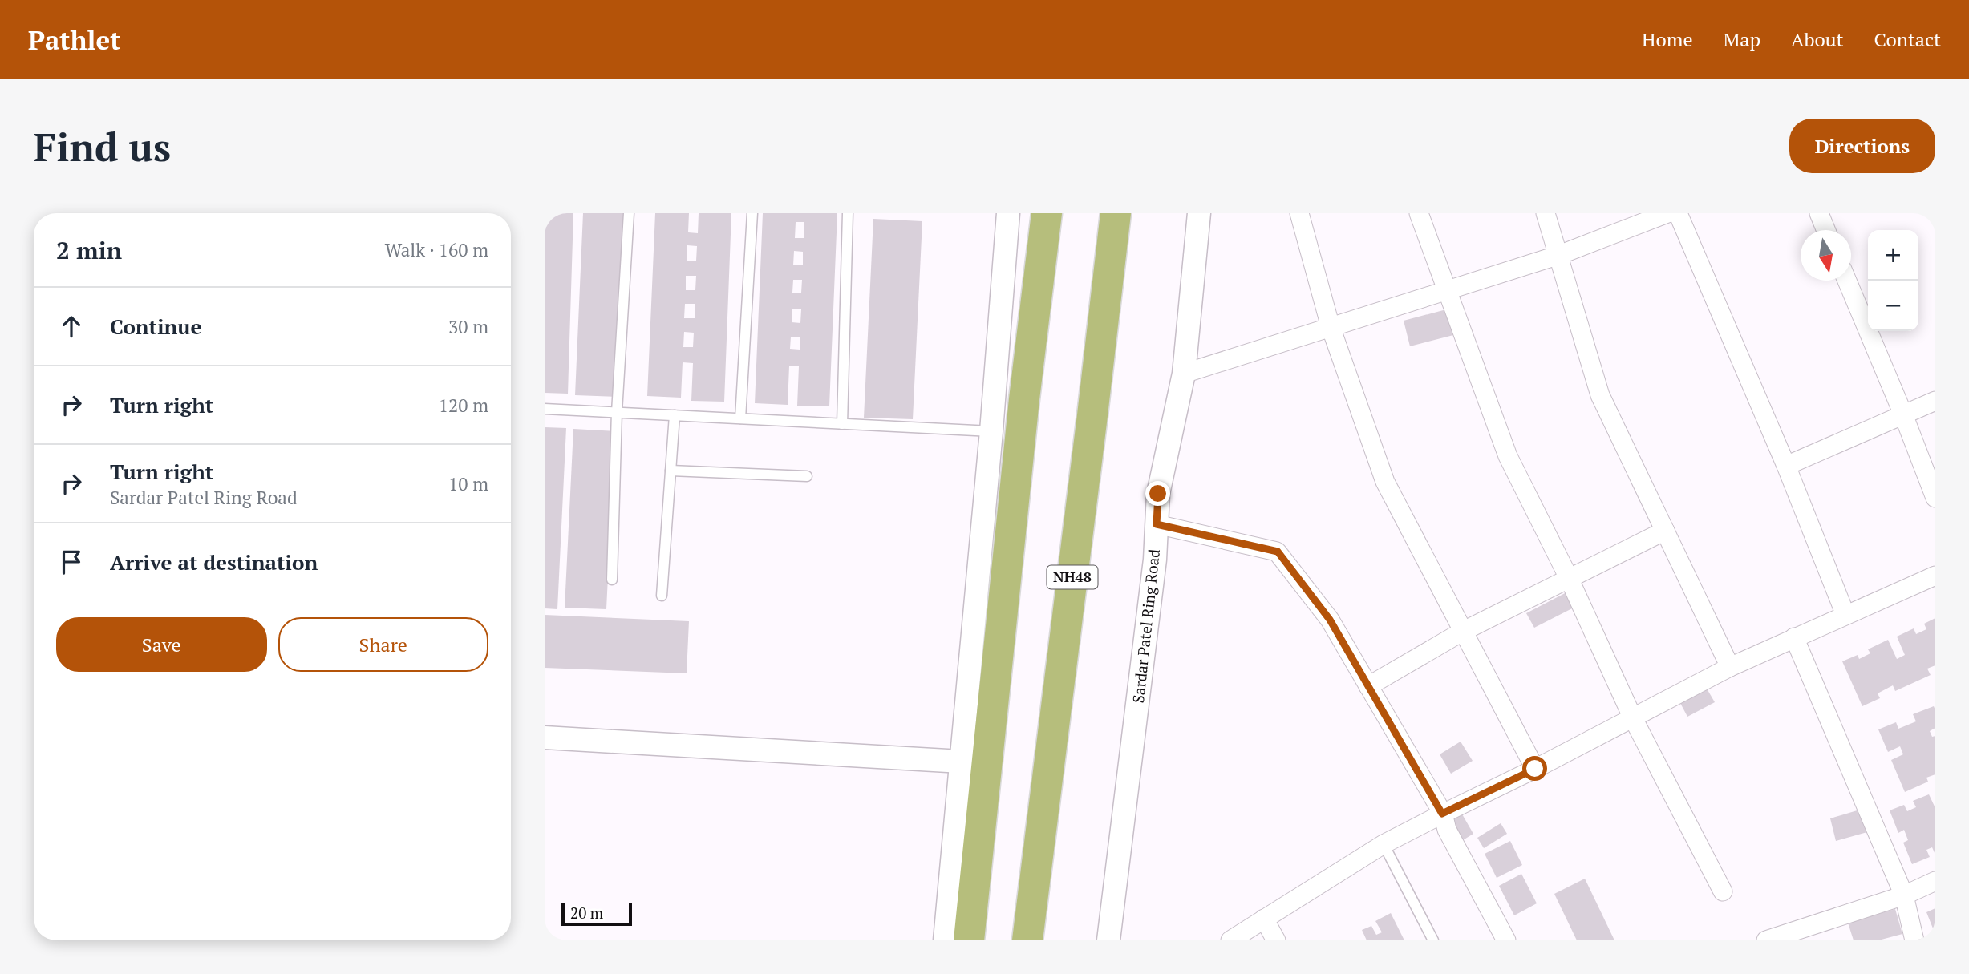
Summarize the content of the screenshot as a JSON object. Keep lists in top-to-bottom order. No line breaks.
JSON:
{"streets":{"highway":["NH48"],"street":["Sardar Patel Ring Road"]},"scale_bar":"20 m","north":"bottom","page":{"header":"Pathlet","nav":["Home","Map","About","Contact"],"buttons":["Directions",["Save","Share"]],"title":"Find us","heading":["2 min","Walk · 160 m"],"map_buttons":["+","−"],"list":[["Continue","30 m"],["Turn right","120 m"],["Turn right","Sardar Patel Ring Road","10 m"],"Arrive at destination"],"scale":"20 m"}}
